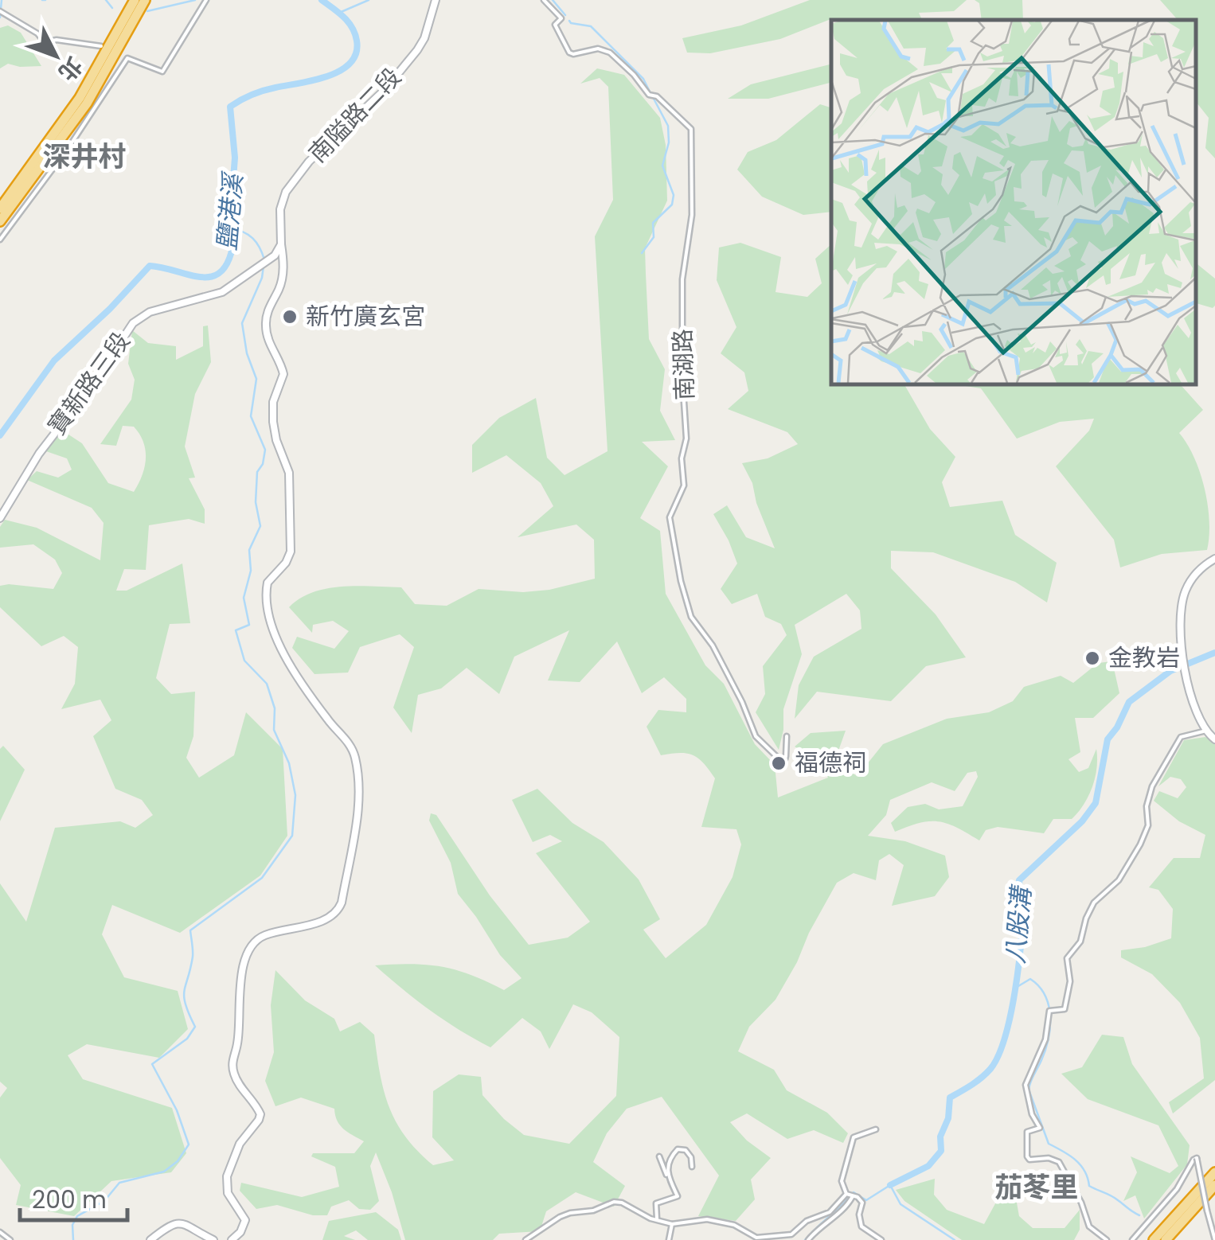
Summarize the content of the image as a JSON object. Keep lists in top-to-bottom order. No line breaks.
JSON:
{"streets":{"street":["南隘路二段","南湖路","寶新路三段"]},"crossings":[["南隘路二段","寶新路三段"]],"districts":["深井村","茄苳里"],"water":["鹽港溪","八股溝"],"places":["新竹廣玄宮","金教岩","福德祠"],"scale_bar":"200 m","north":"bottom right"}
